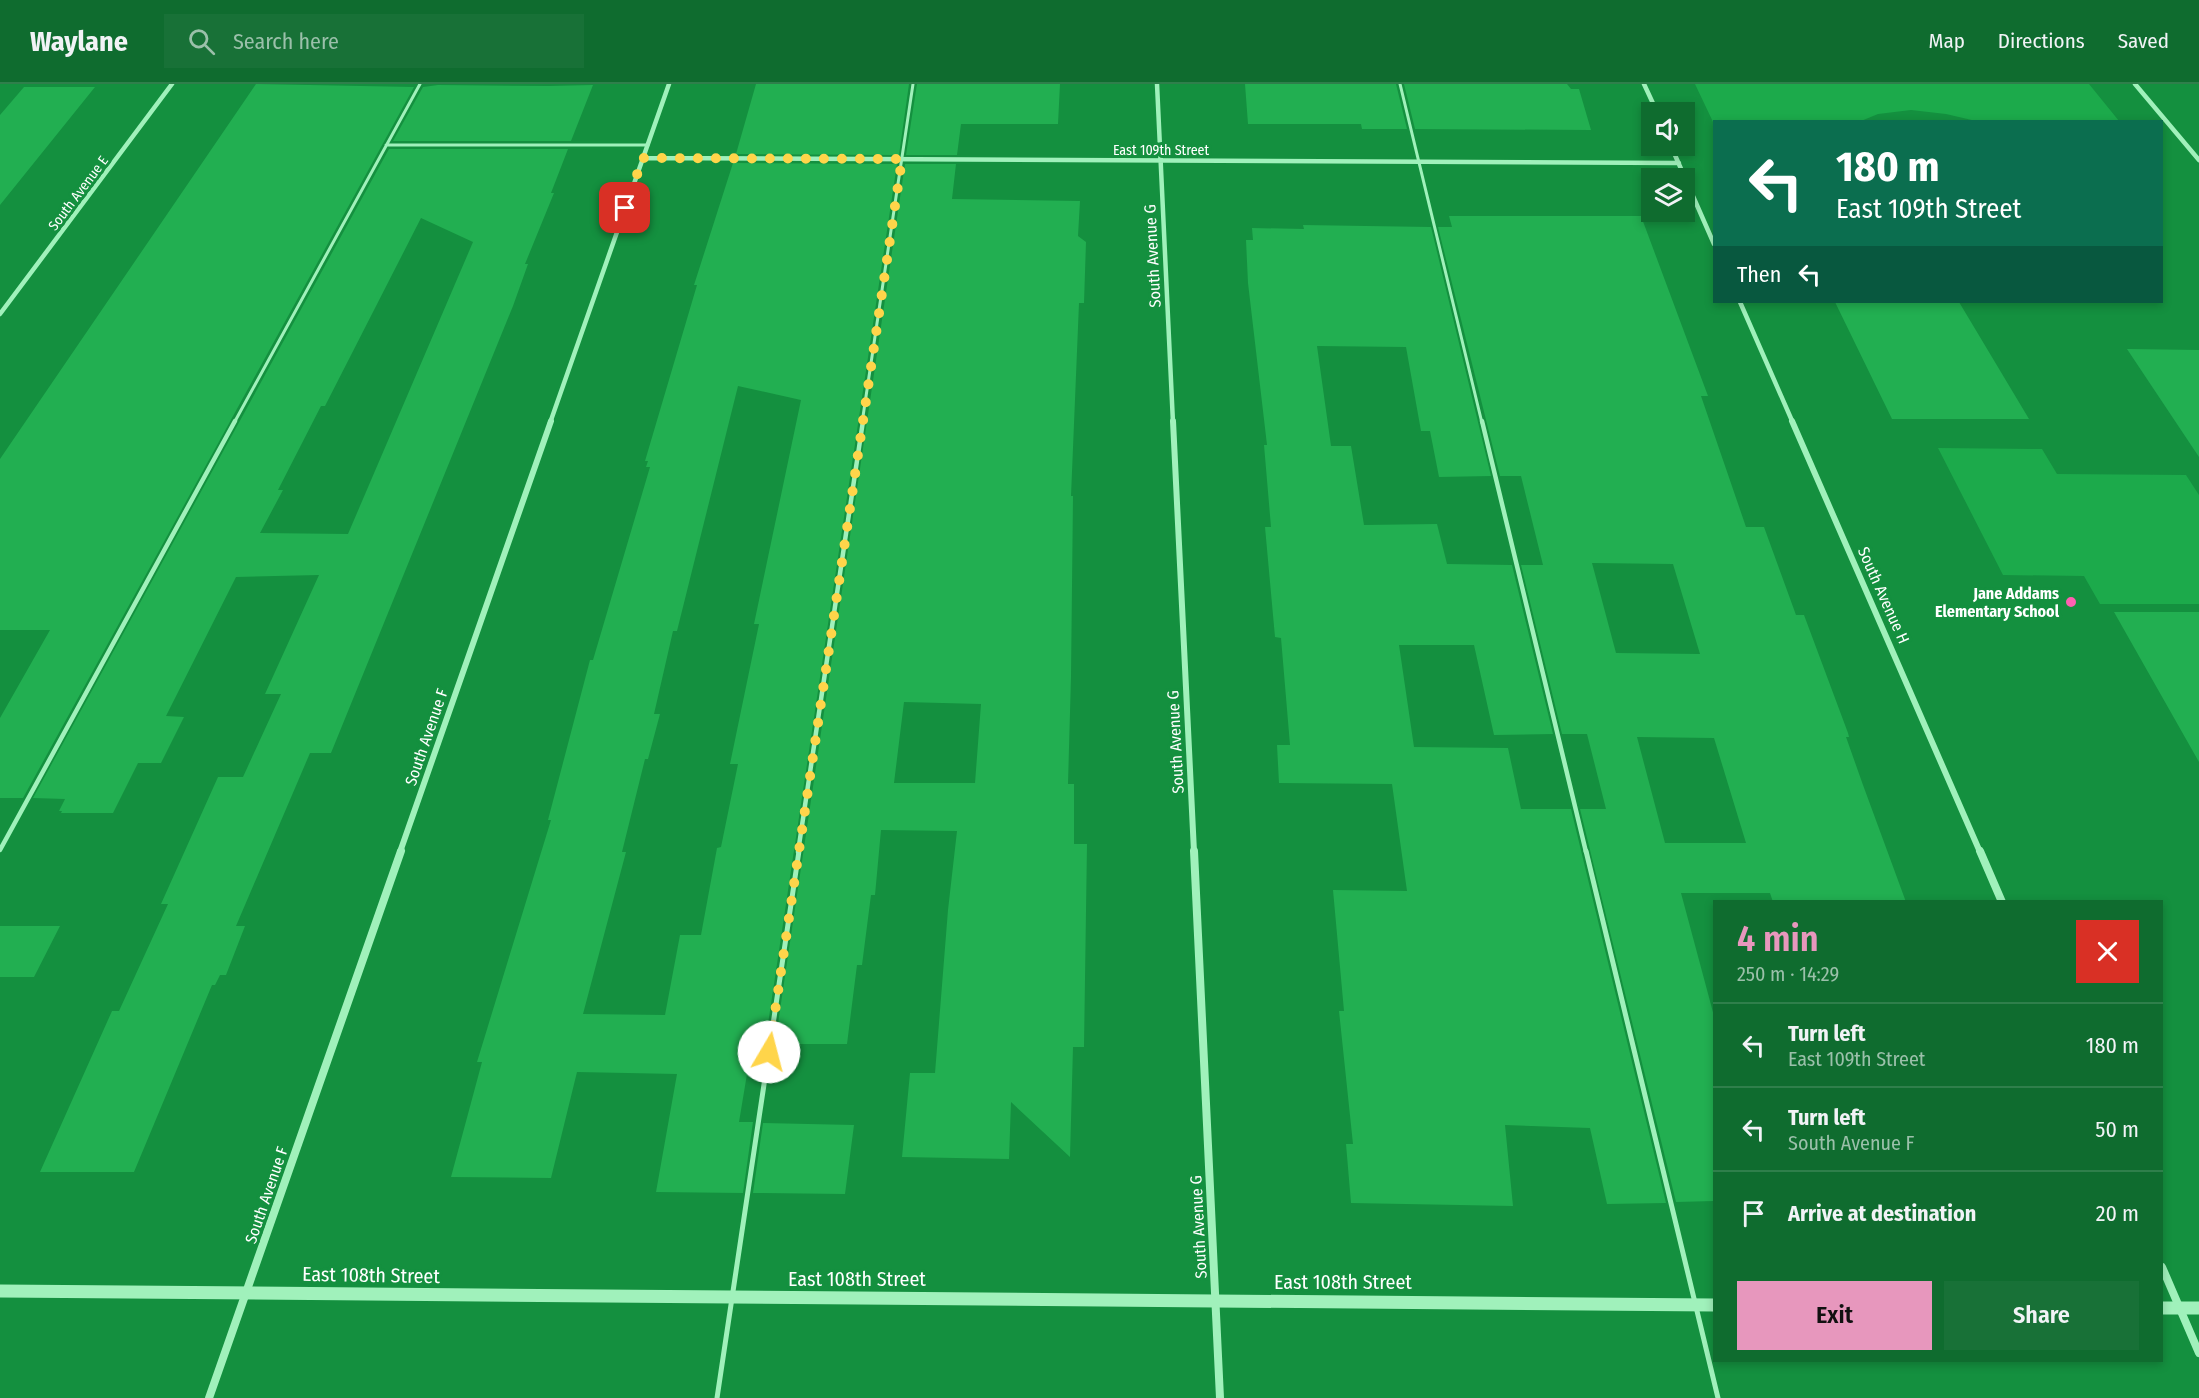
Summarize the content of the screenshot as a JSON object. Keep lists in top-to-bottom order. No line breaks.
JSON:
{"streets":{"street":["East 109th Street","South Avenue E","South Avenue G","South Avenue H","South Avenue F","East 108th Street"]},"crossings":[["East 109th Street","South Avenue G"],["East 109th Street","South Avenue F"],["South Avenue G","East 108th Street"],["South Avenue F","East 108th Street"]],"places":["Jane Addams Elementary School"],"page":{"header":"Waylane","search":"Search here","nav":["Map","Directions","Saved"],"turn":["180 m","East 109th Street"],"then":"Then","heading":["4 min","250 m · 14:29"],"list":[{"name":"Turn left","note":"East 109th Street","value":"180 m"},{"name":"Turn left","note":"South Avenue F","value":"50 m"},{"name":"Arrive at destination","value":"20 m"}],"buttons":["Exit","Share"]}}
